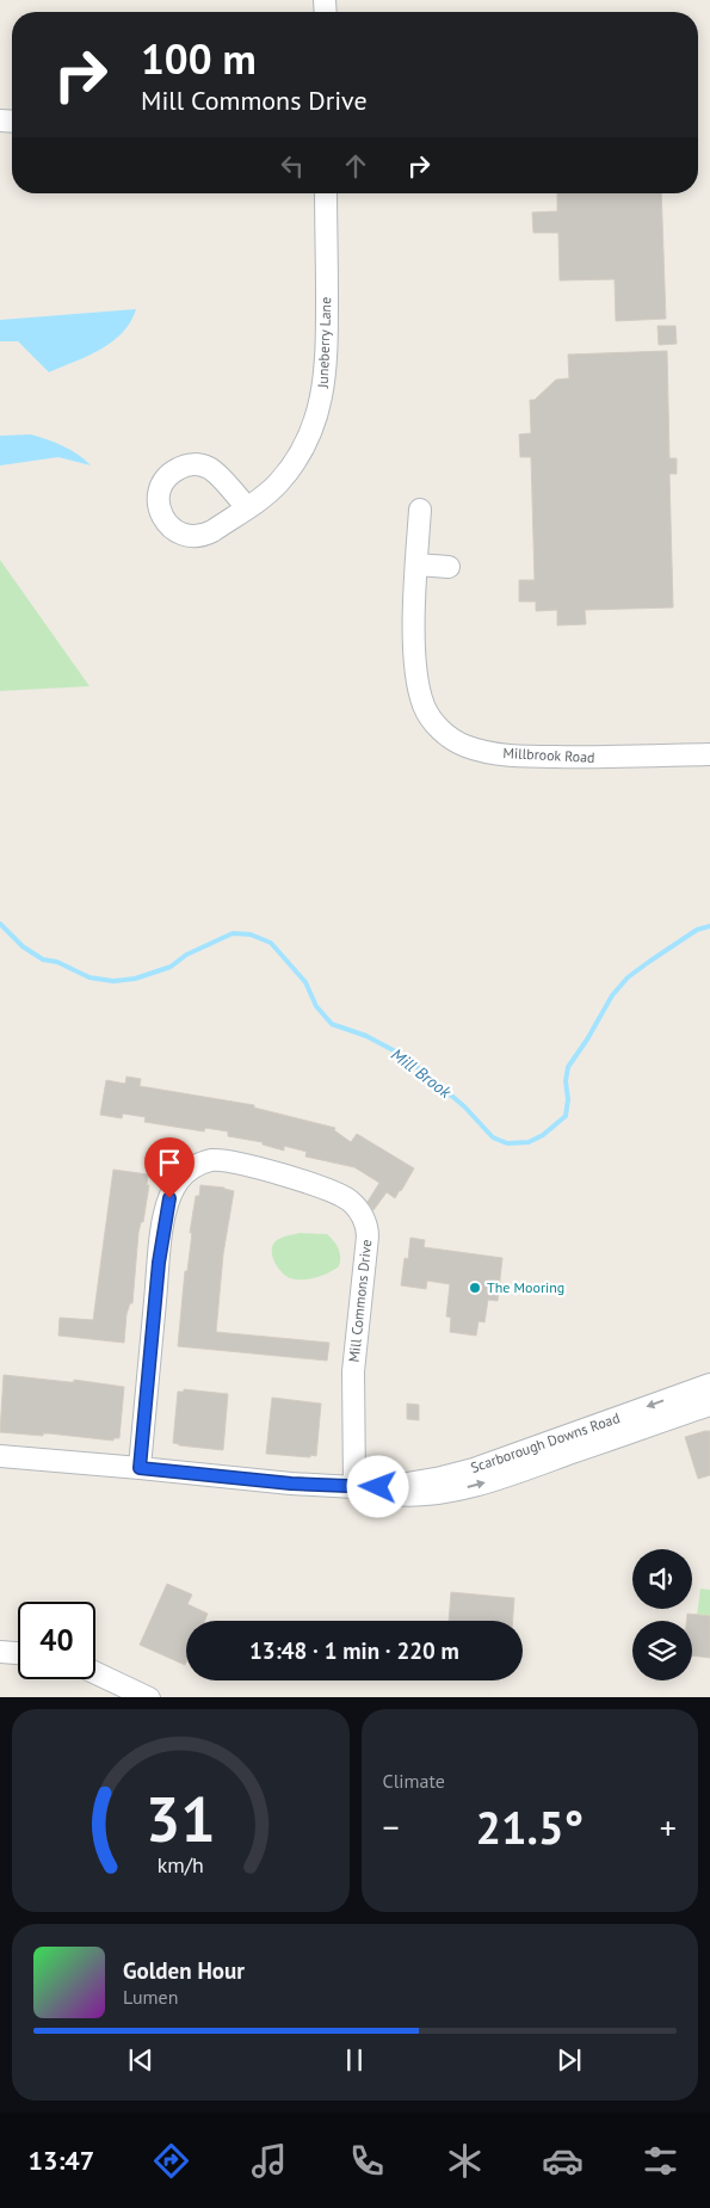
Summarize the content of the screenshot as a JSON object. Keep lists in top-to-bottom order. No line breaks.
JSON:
{"streets":{"street":["Juneberry Lane","Millbrook Road","Mill Commons Drive","Scarborough Downs Road"]},"crossings":[["Mill Commons Drive","Scarborough Downs Road"]],"water":["Mill Brook"],"places":["The Mooring"],"page":{"turn":["100 m","Mill Commons Drive"],"limit":"40","trip":"13:48 · 1 min · 220 m","tile":"Climate","heat":["−","21.5°","+"],"song":["Golden Hour","Lumen"],"tabs":"13:47","gauge":["31","km/h"]}}
